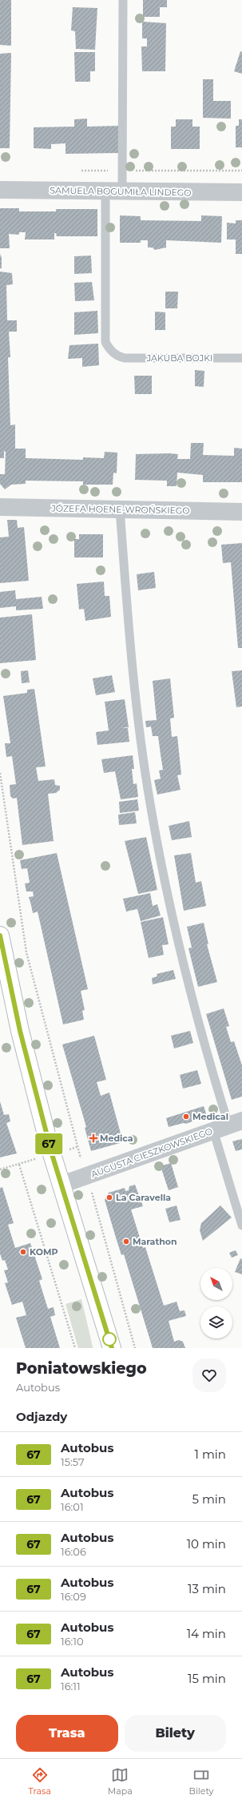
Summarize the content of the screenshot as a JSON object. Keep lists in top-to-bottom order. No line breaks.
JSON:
{"streets":{"street":["SAMUELA BOGUMIŁA LINDEGO","JÓZEFA HOENE-WROŃSKIEGO","AUGUSTA CIESZKOWSKIEGO"],"lane":["JAKUBA BOJKI"]},"crossings":[["SAMUELA BOGUMIŁA LINDEGO","JAKUBA BOJKI"]],"places":{"other":["Medical","La Caravella","Marathon","KOMP"],"health":["Medica"]},"lines":["bus line 67"],"north":"top left","page":{"on_map":"67","heading":[["Poniatowskiego","Autobus"],"Odjazdy"],"list":[{"mark":"67","name":"Autobus","note":"15:57","value":"1 min"},{"mark":"67","name":"Autobus","note":"16:01","value":"5 min"},{"mark":"67","name":"Autobus","note":"16:06","value":"10 min"},{"mark":"67","name":"Autobus","note":"16:09","value":"13 min"},{"mark":"67","name":"Autobus","note":"16:10","value":"14 min"},{"mark":"67","name":"Autobus","note":"16:11","value":"15 min"}],"buttons":["Trasa","Bilety"],"tabs":["Trasa","Mapa","Bilety"]}}
